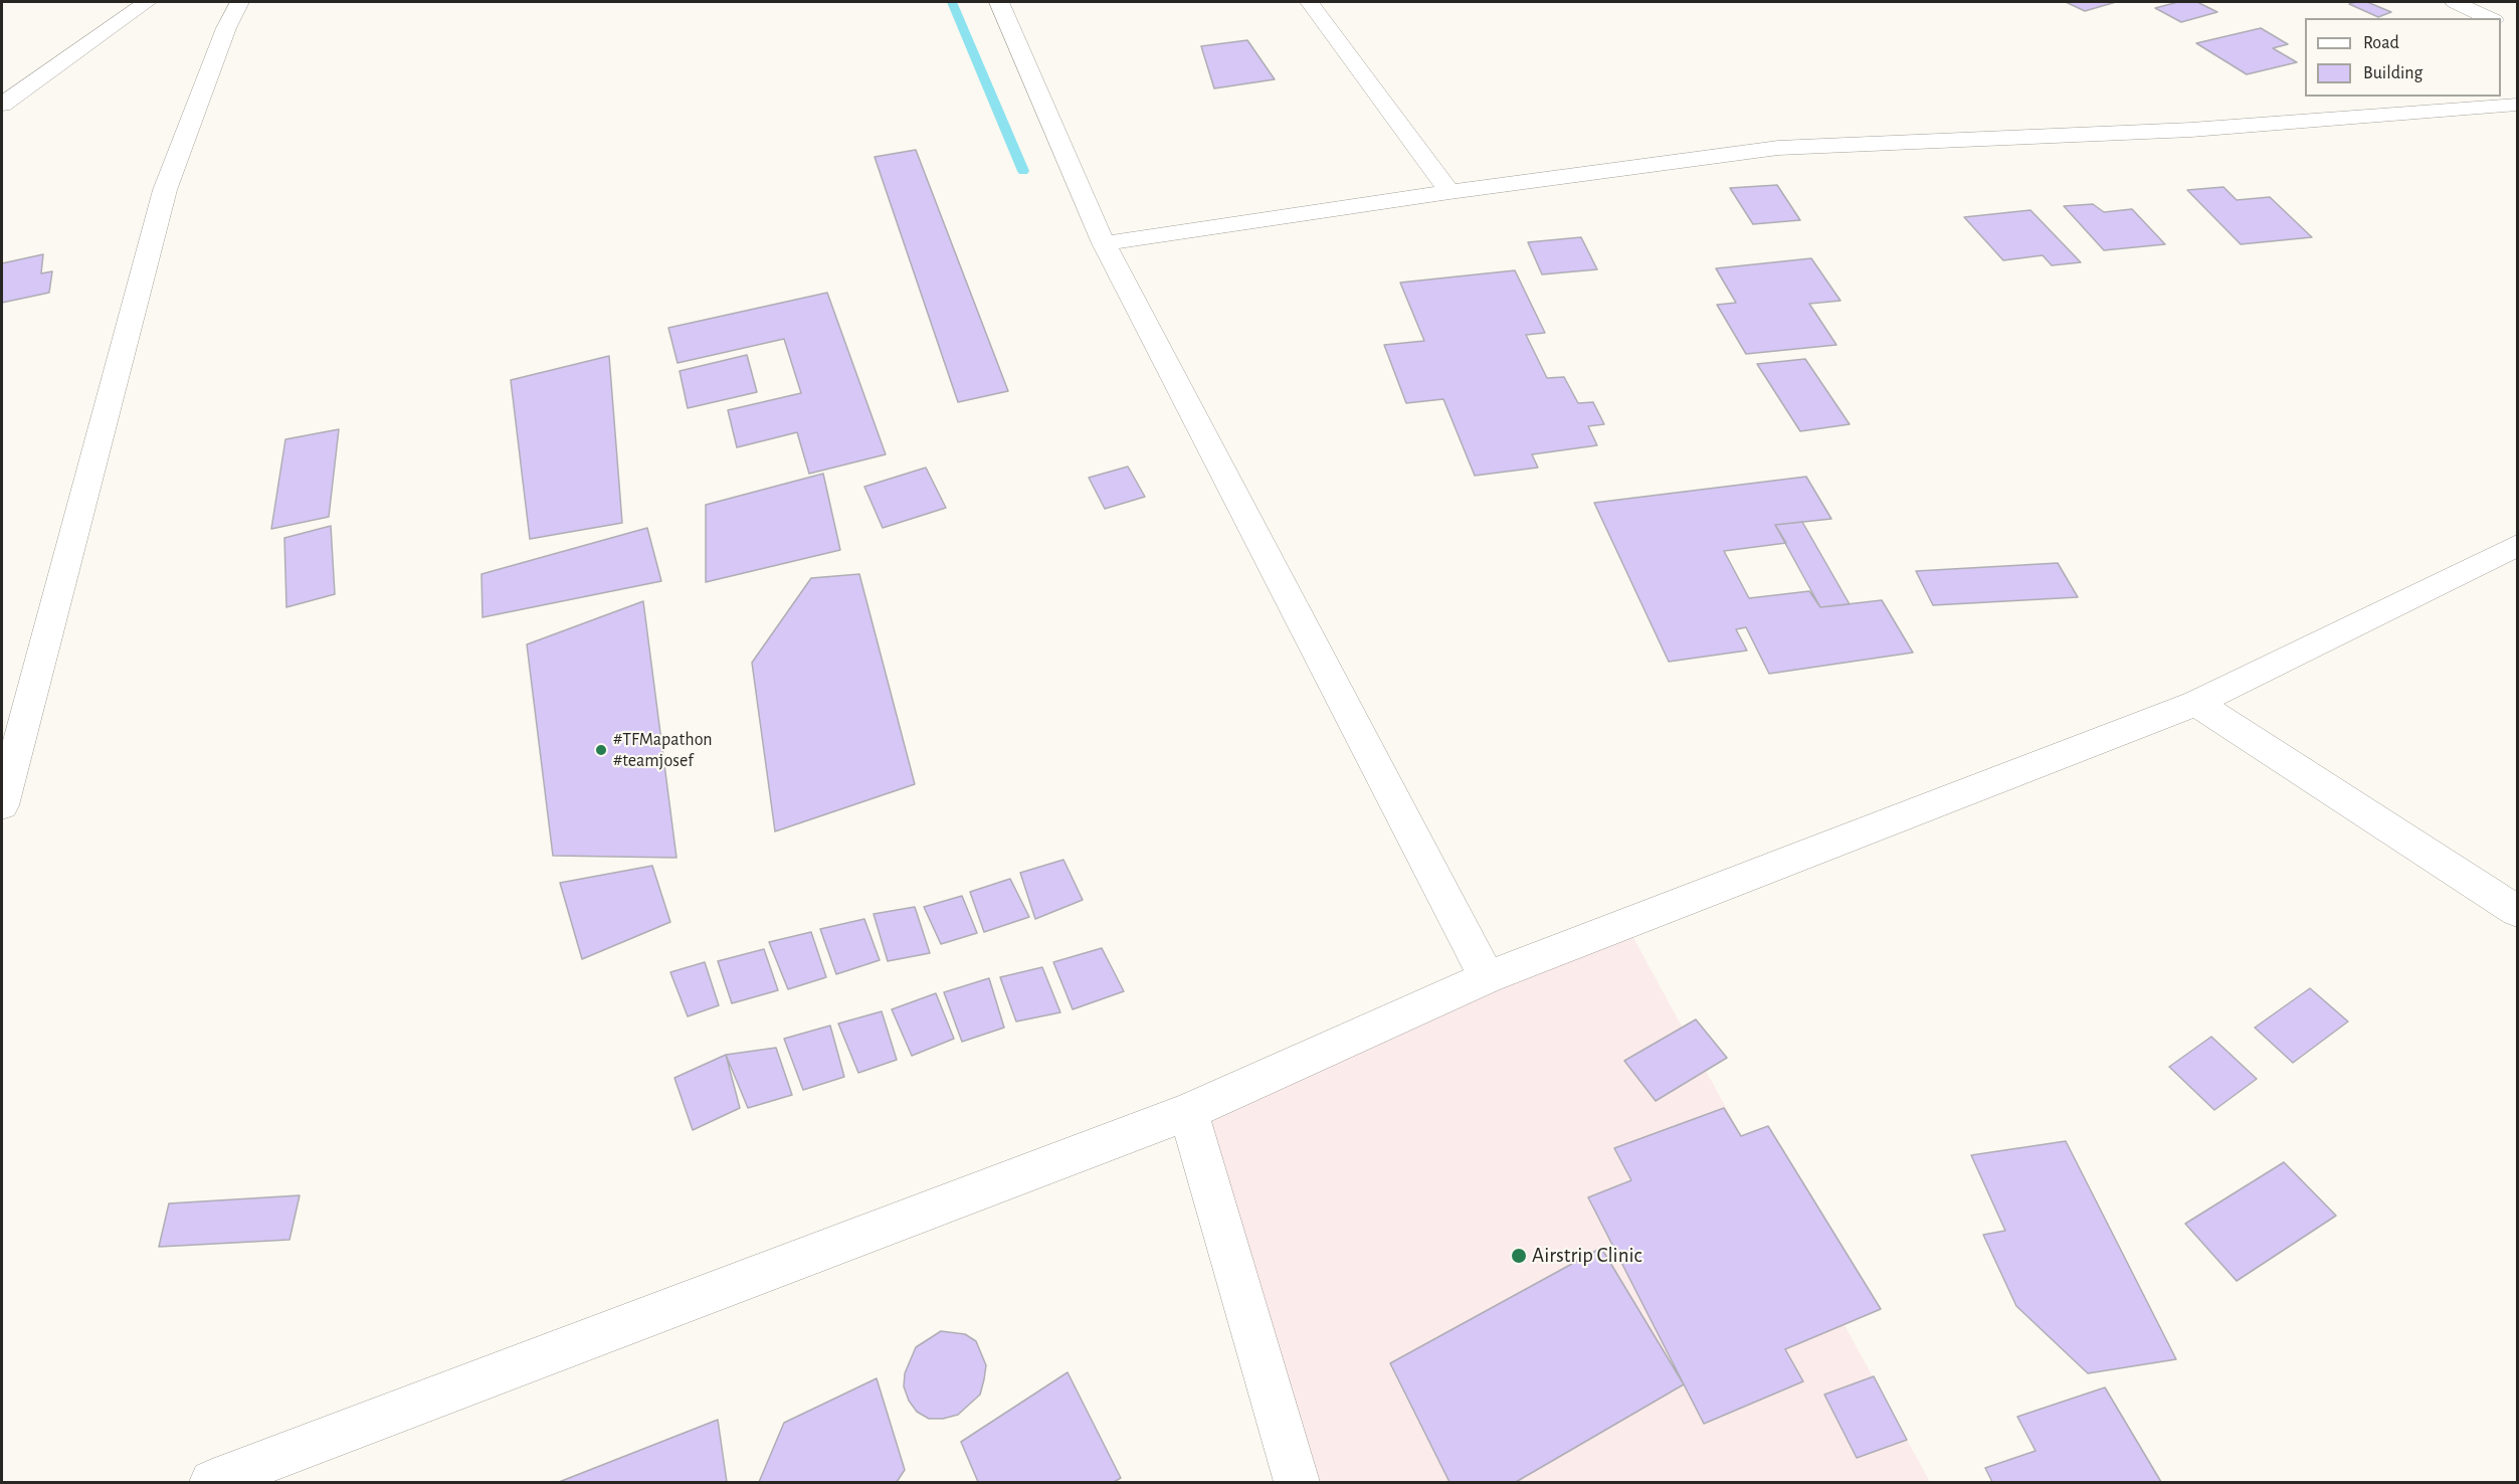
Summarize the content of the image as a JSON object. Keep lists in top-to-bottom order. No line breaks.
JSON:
{"places":["#TFMapathon #teamjosef","Airstrip Clinic"],"legend":["Road","Building"]}
